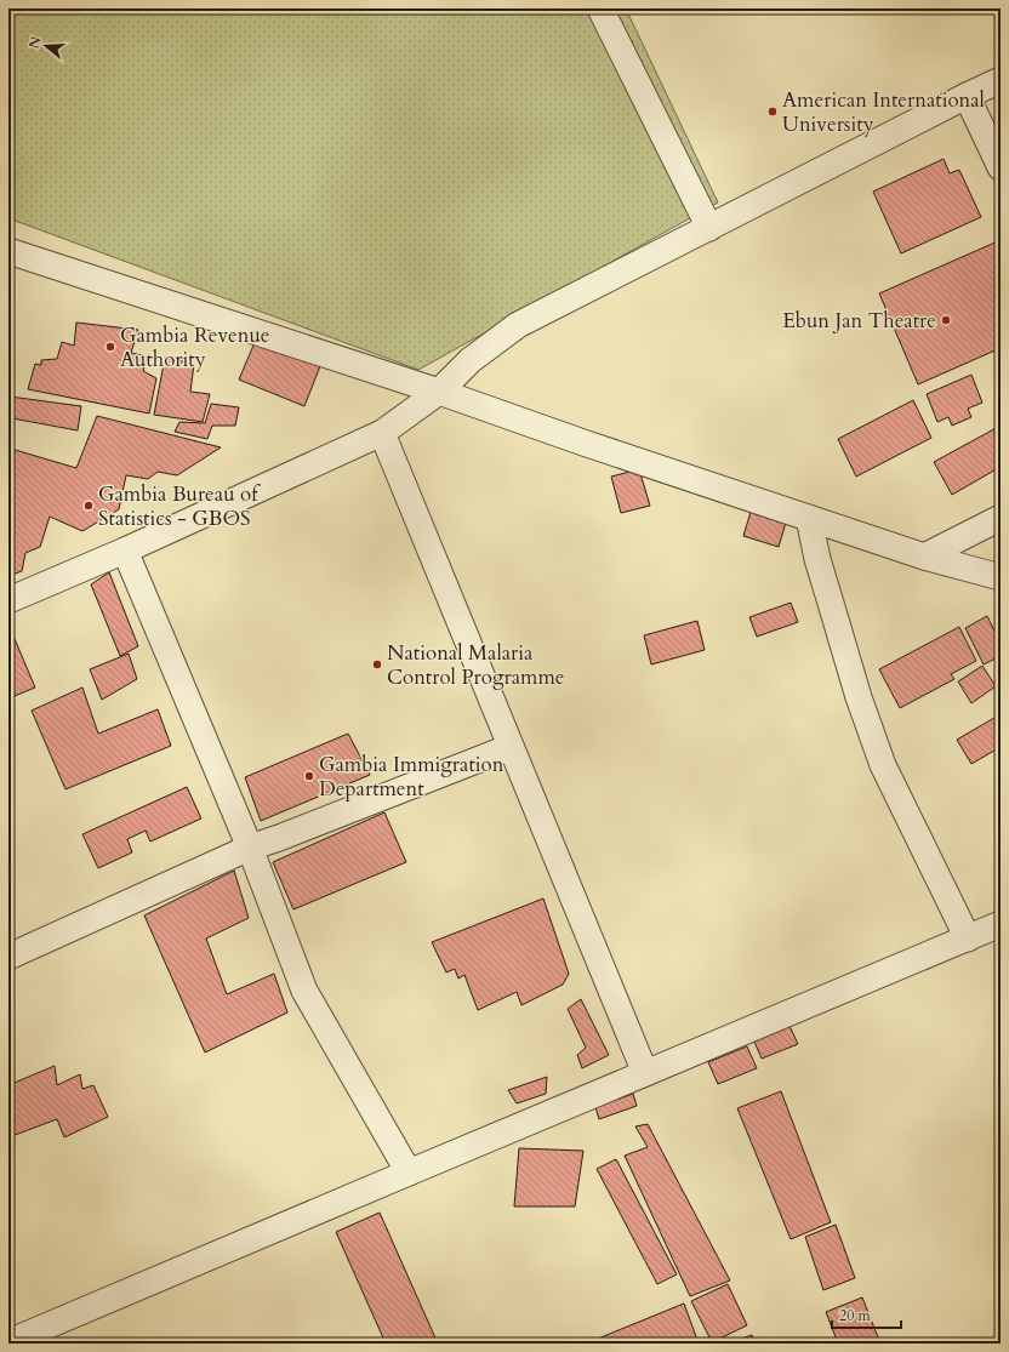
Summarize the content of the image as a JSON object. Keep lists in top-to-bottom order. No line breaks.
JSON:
{"places":["American International University","Ebun Jan Theatre","Gambia Revenue Authority","Gambia Bureau of Statistics - GBOS","National Malaria Control Programme","Gambia Immigration Department"],"scale_bar":"20 m","north":"left"}
